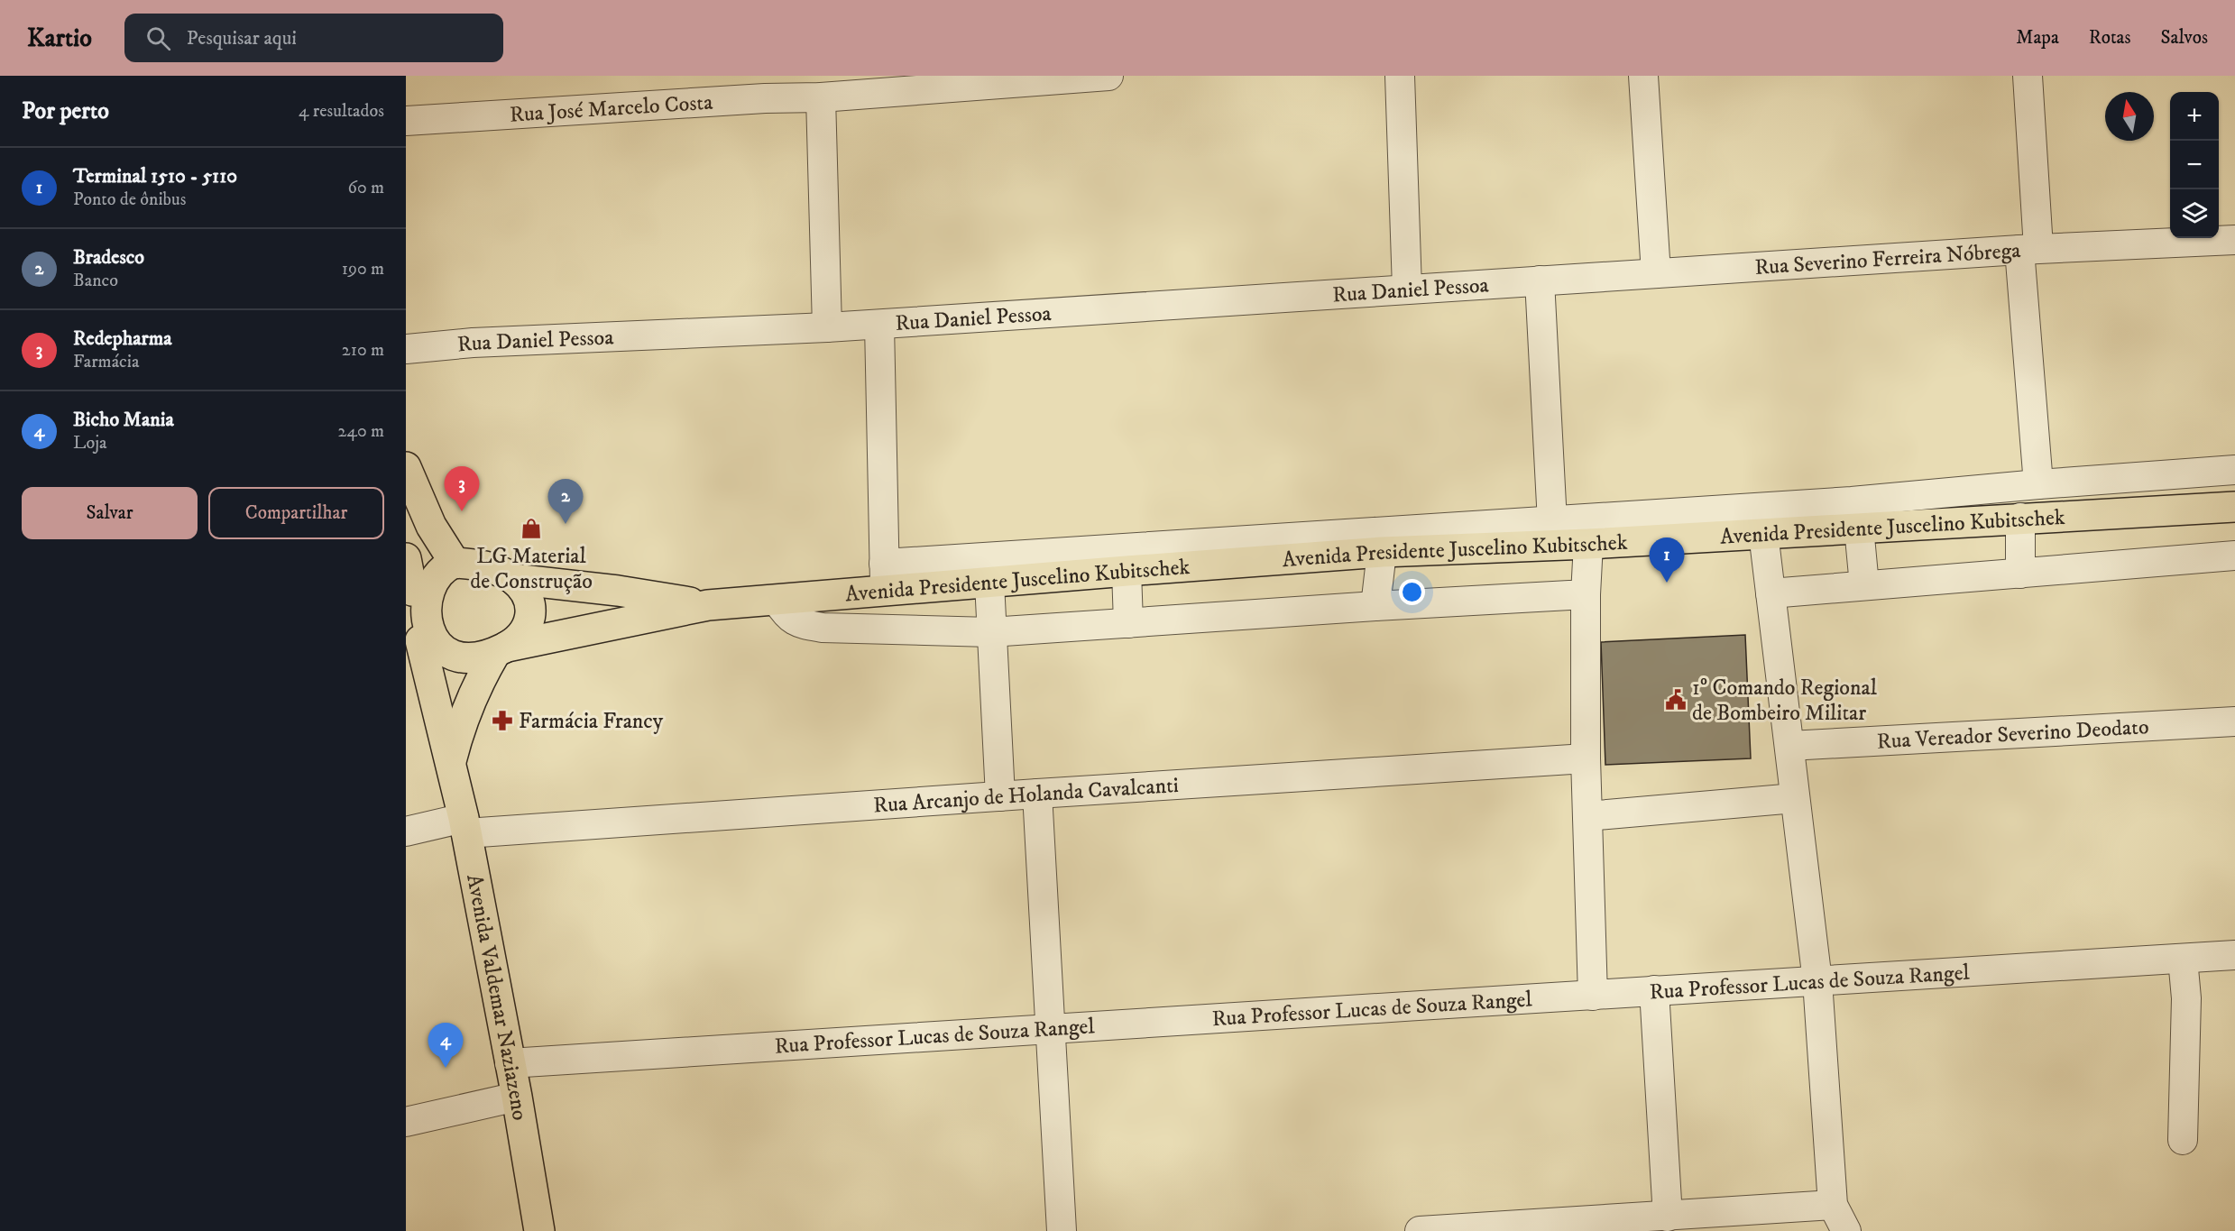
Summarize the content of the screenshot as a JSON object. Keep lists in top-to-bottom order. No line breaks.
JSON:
{"streets":{"main road":["Avenida Presidente Juscelino Kubitschek","Avenida Valdemar Naziazeno"],"street":["Rua José Marcelo Costa","Rua Severino Ferreira Nóbrega","Rua Daniel Pessoa","Rua Vereador Severino Deodato","Rua Arcanjo de Holanda Cavalcanti","Rua Professor Lucas de Souza Rangel"]},"crossings":[["Rua Severino Ferreira Nóbrega","Rua Daniel Pessoa"],["Avenida Presidente Juscelino Kubitschek","Avenida Valdemar Naziazeno"],["Rua Arcanjo de Holanda Cavalcanti","Avenida Valdemar Naziazeno"],["Rua Professor Lucas de Souza Rangel","Avenida Valdemar Naziazeno"]],"places":{"shop":["LG Material de Construção"],"public building":["1º Comando Regional de Bombeiro Militar"],"pharmacy":["Farmácia Francy"]},"north":"top","page":{"header":"Kartio","search":"Pesquisar aqui","nav":["Mapa","Rotas","Salvos"],"heading":["Por perto","4 resultados"],"map_buttons":["+","−"],"list":[{"mark":"1","name":"Terminal 1510 - 5110","note":"Ponto de ônibus","value":"60 m"},{"mark":"2","name":"Bradesco","note":"Banco","value":"190 m"},{"mark":"3","name":"Redepharma","note":"Farmácia","value":"210 m"},{"mark":"4","name":"Bicho Mania","note":"Loja","value":"240 m"}],"pins":["3","2","1","4"],"buttons":["Salvar","Compartilhar"]}}
